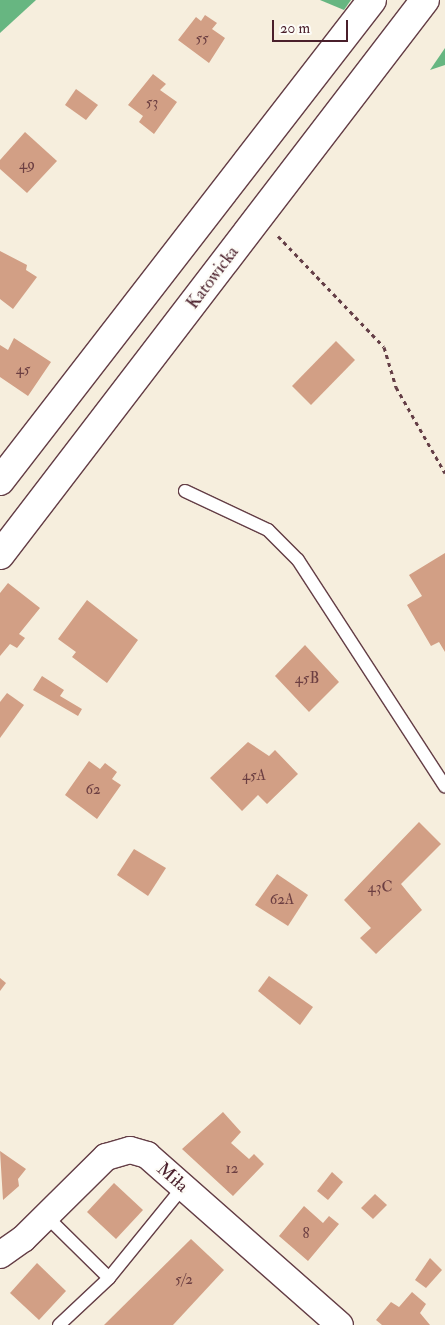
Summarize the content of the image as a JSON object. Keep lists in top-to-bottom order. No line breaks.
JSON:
{"streets":{"main road":["Katowicka"],"street":["Miła"]},"house_numbers":["55","53","49","45","45B","45A","62","43C","62A","12","8","5/2"],"scale_bar":"20 m"}
